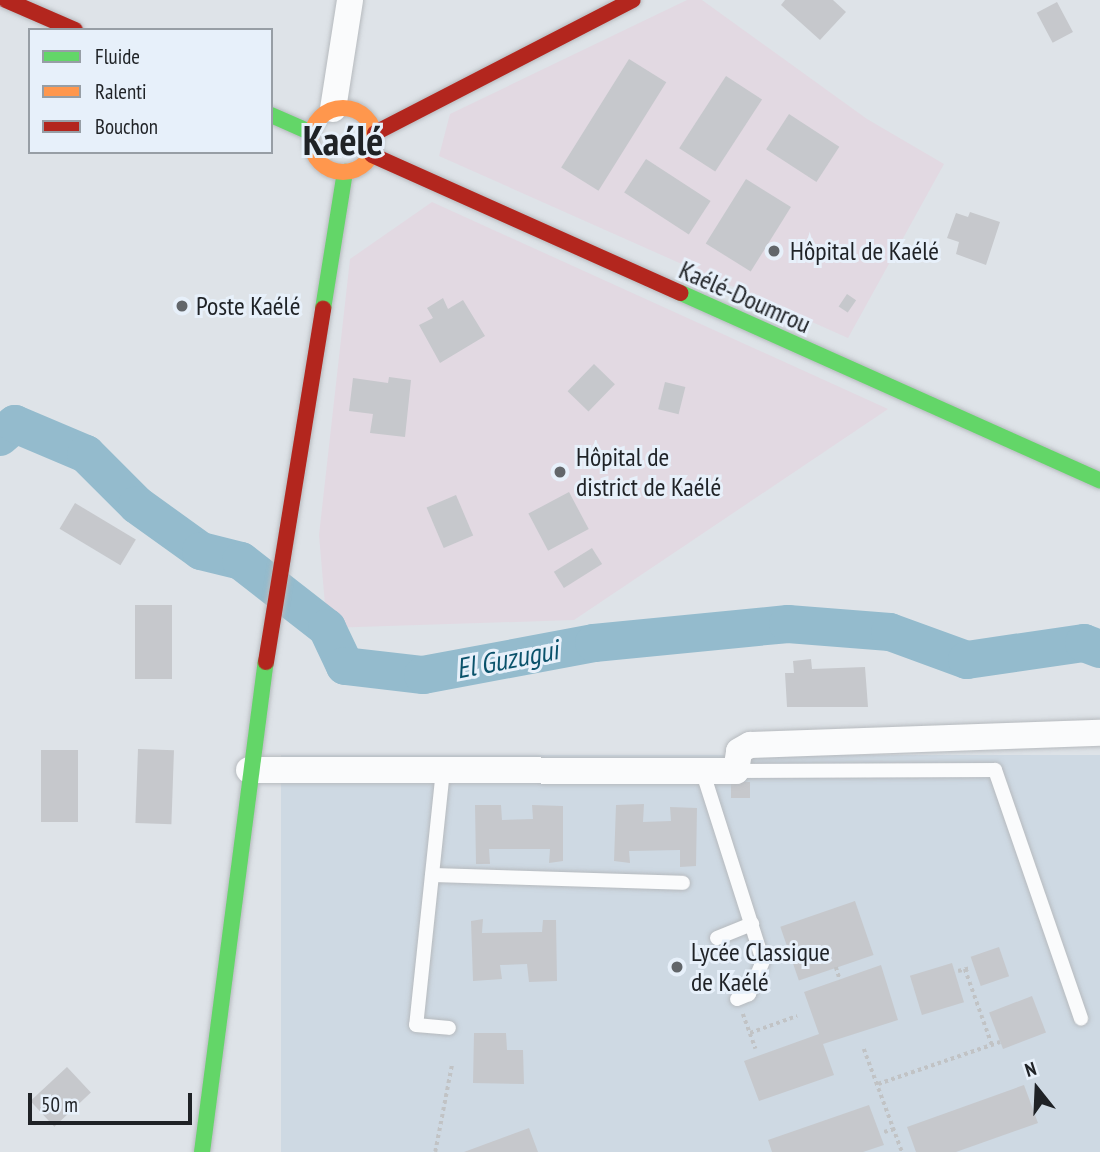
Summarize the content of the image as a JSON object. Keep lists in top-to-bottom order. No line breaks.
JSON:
{"streets":{"main road":["Kaélé-Doumrou"]},"districts":["Kaélé"],"water":["El Guzugui"],"places":["Hôpital de Kaélé","Poste Kaélé","Hôpital de district de Kaélé","Lycée Classique de Kaélé"],"legend":["Fluide","Ralenti","Bouchon"],"scale_bar":"50 m","north":"top"}
